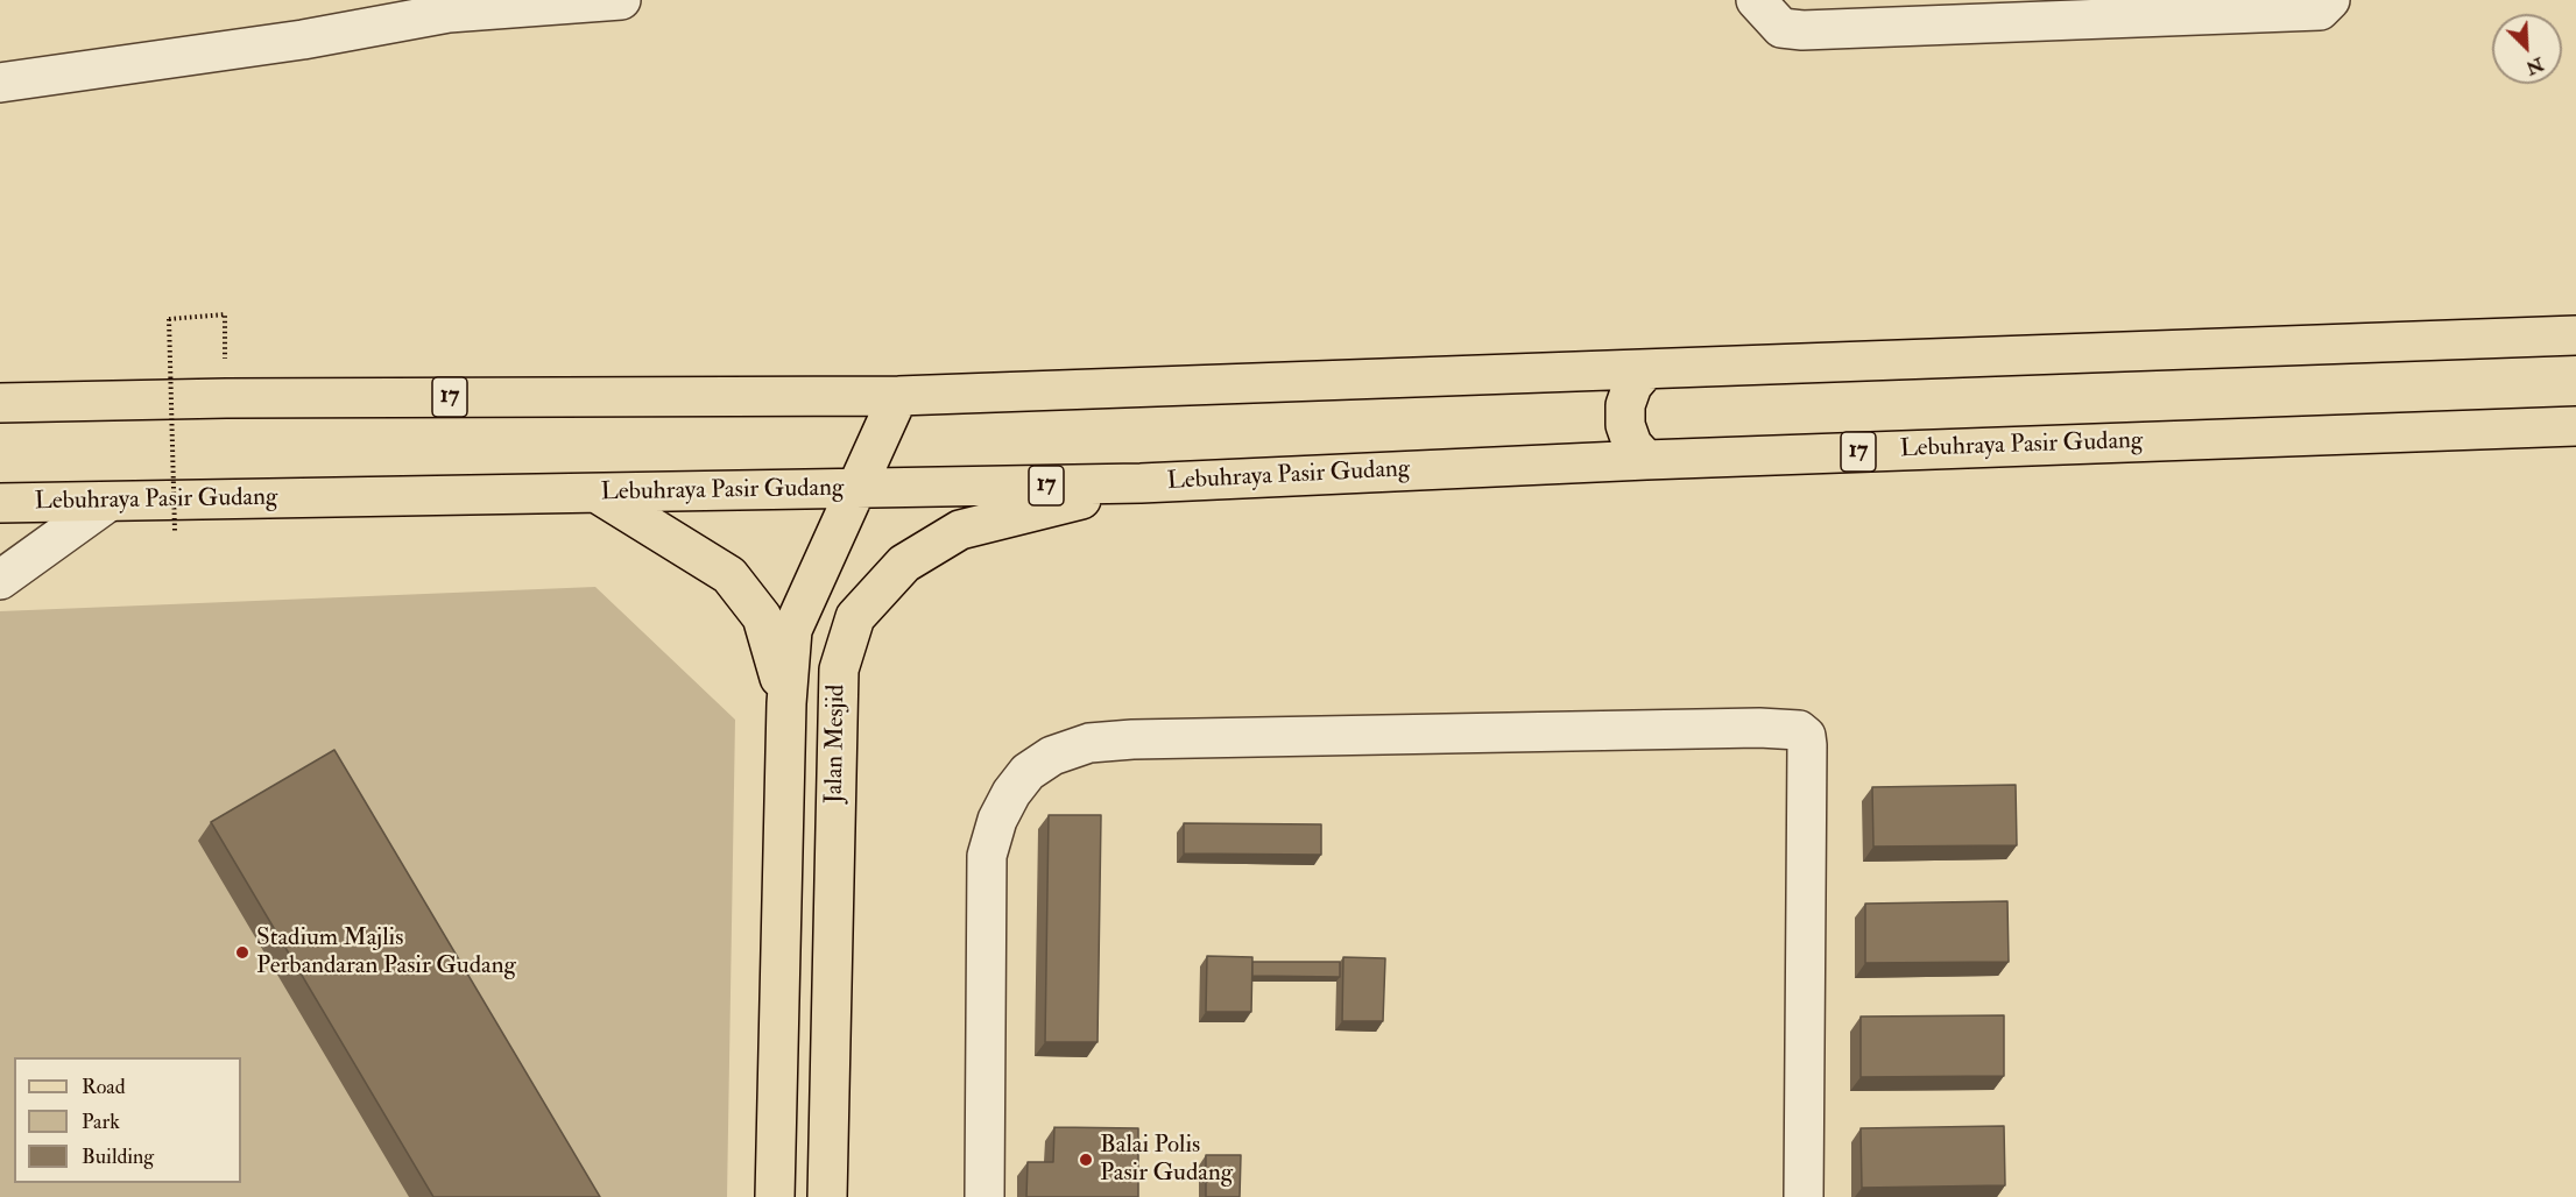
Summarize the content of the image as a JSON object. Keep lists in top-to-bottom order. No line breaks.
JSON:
{"streets":{"main road":["17","Lebuhraya Pasir Gudang","Jalan Mesjid"]},"crossings":[["17","Jalan Mesjid"],["Lebuhraya Pasir Gudang","Jalan Mesjid"]],"places":["Stadium Majlis Perbandaran Pasir Gudang","Balai Polis Pasir Gudang"],"legend":["Road","Park","Building"],"north":"bottom right"}
